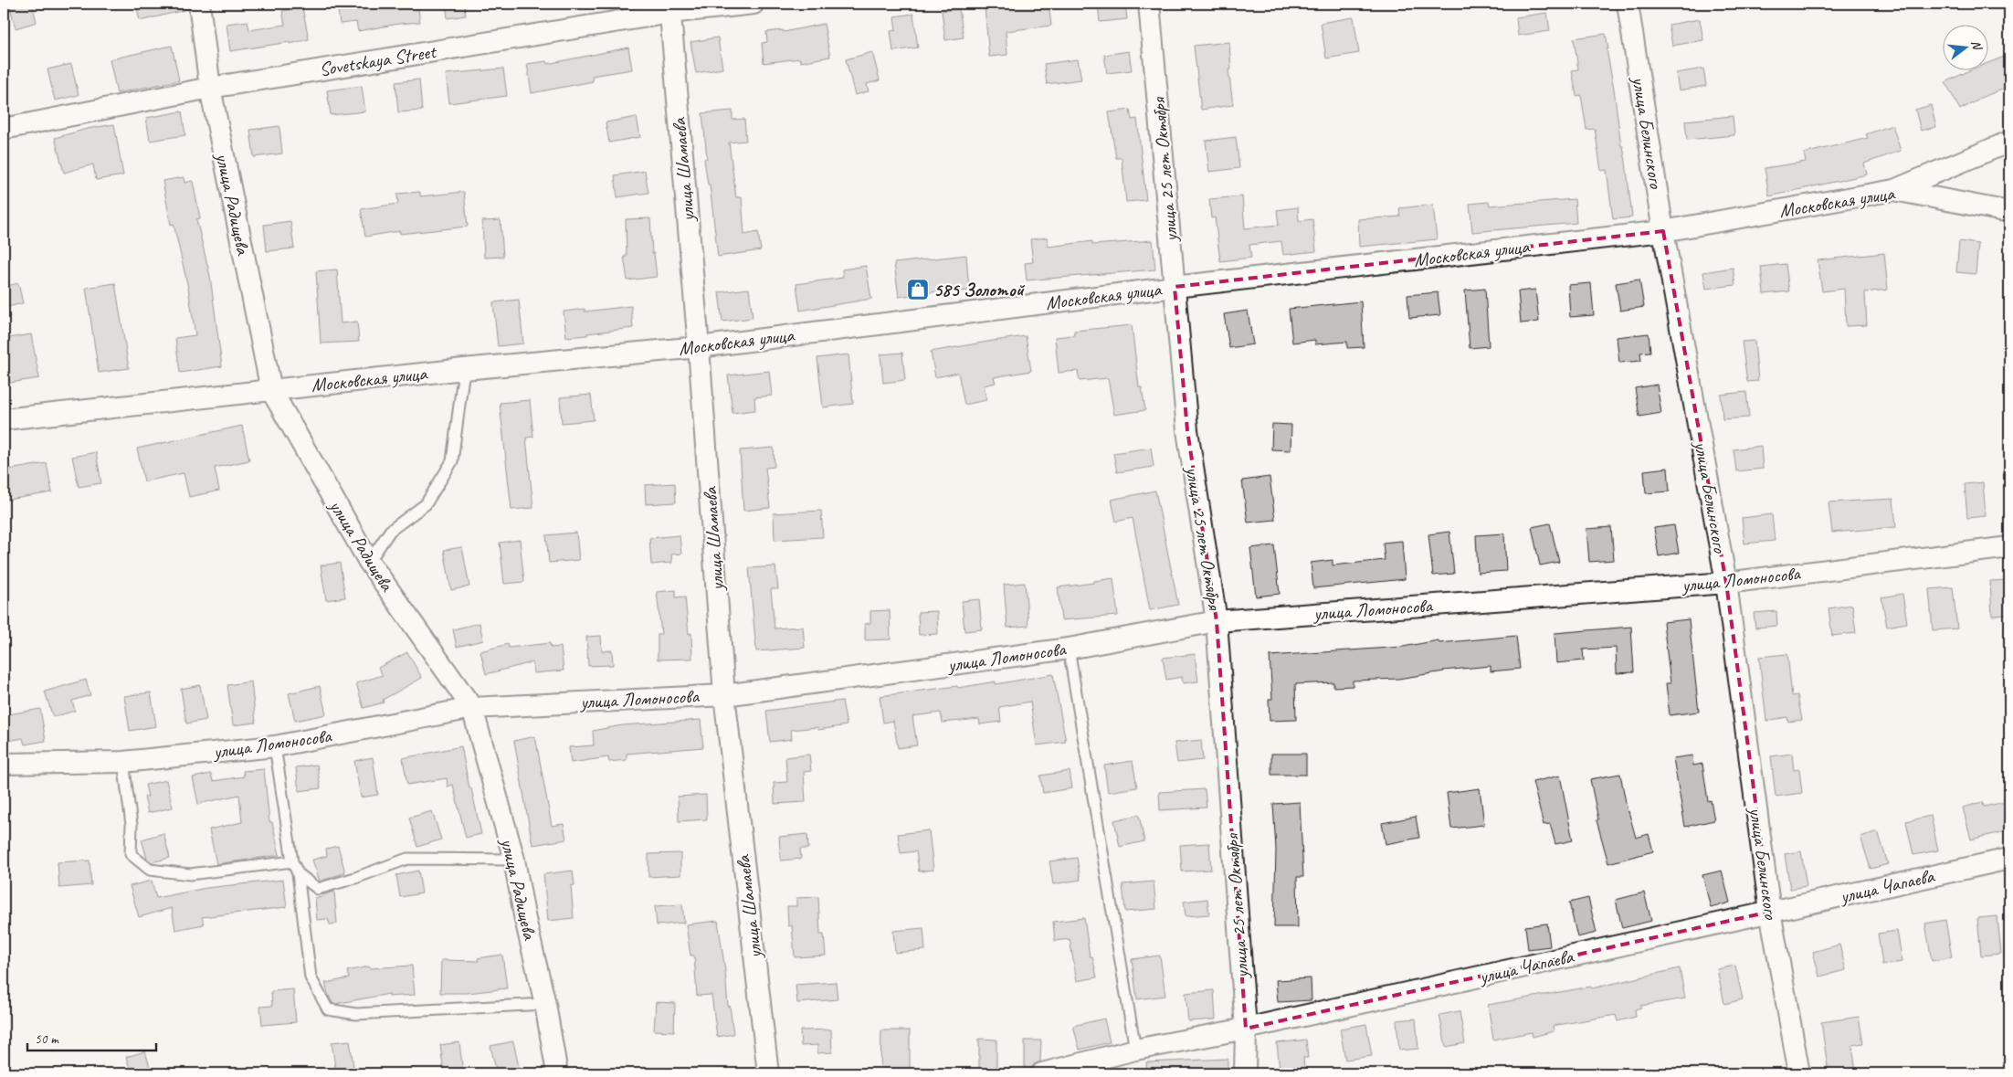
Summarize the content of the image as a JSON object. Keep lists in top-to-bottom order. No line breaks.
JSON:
{"streets":{"street":["Sovetskaya Street","улица Белинского","улица Шамаева","улица 25 лет Октября","Московская улица","улица Радищева","улица Ломоносова","улица Чапаева"]},"crossings":[["Sovetskaya Street","улица Шамаева"],["Sovetskaya Street","улица Радищева"],["улица Белинского","Московская улица"],["улица Белинского","улица Ломоносова"],["улица Белинского","улица Чапаева"],["улица Шамаева","Московская улица"],["улица Шамаева","улица Ломоносова"],["улица 25 лет Октября","Московская улица"],["улица 25 лет Октября","улица Ломоносова"],["улица 25 лет Октября","улица Чапаева"],["Московская улица","улица Радищева"],["улица Радищева","улица Ломоносова"]],"places":{"shop":["585 Золотой"]},"scale_bar":"50 m","north":"right"}
